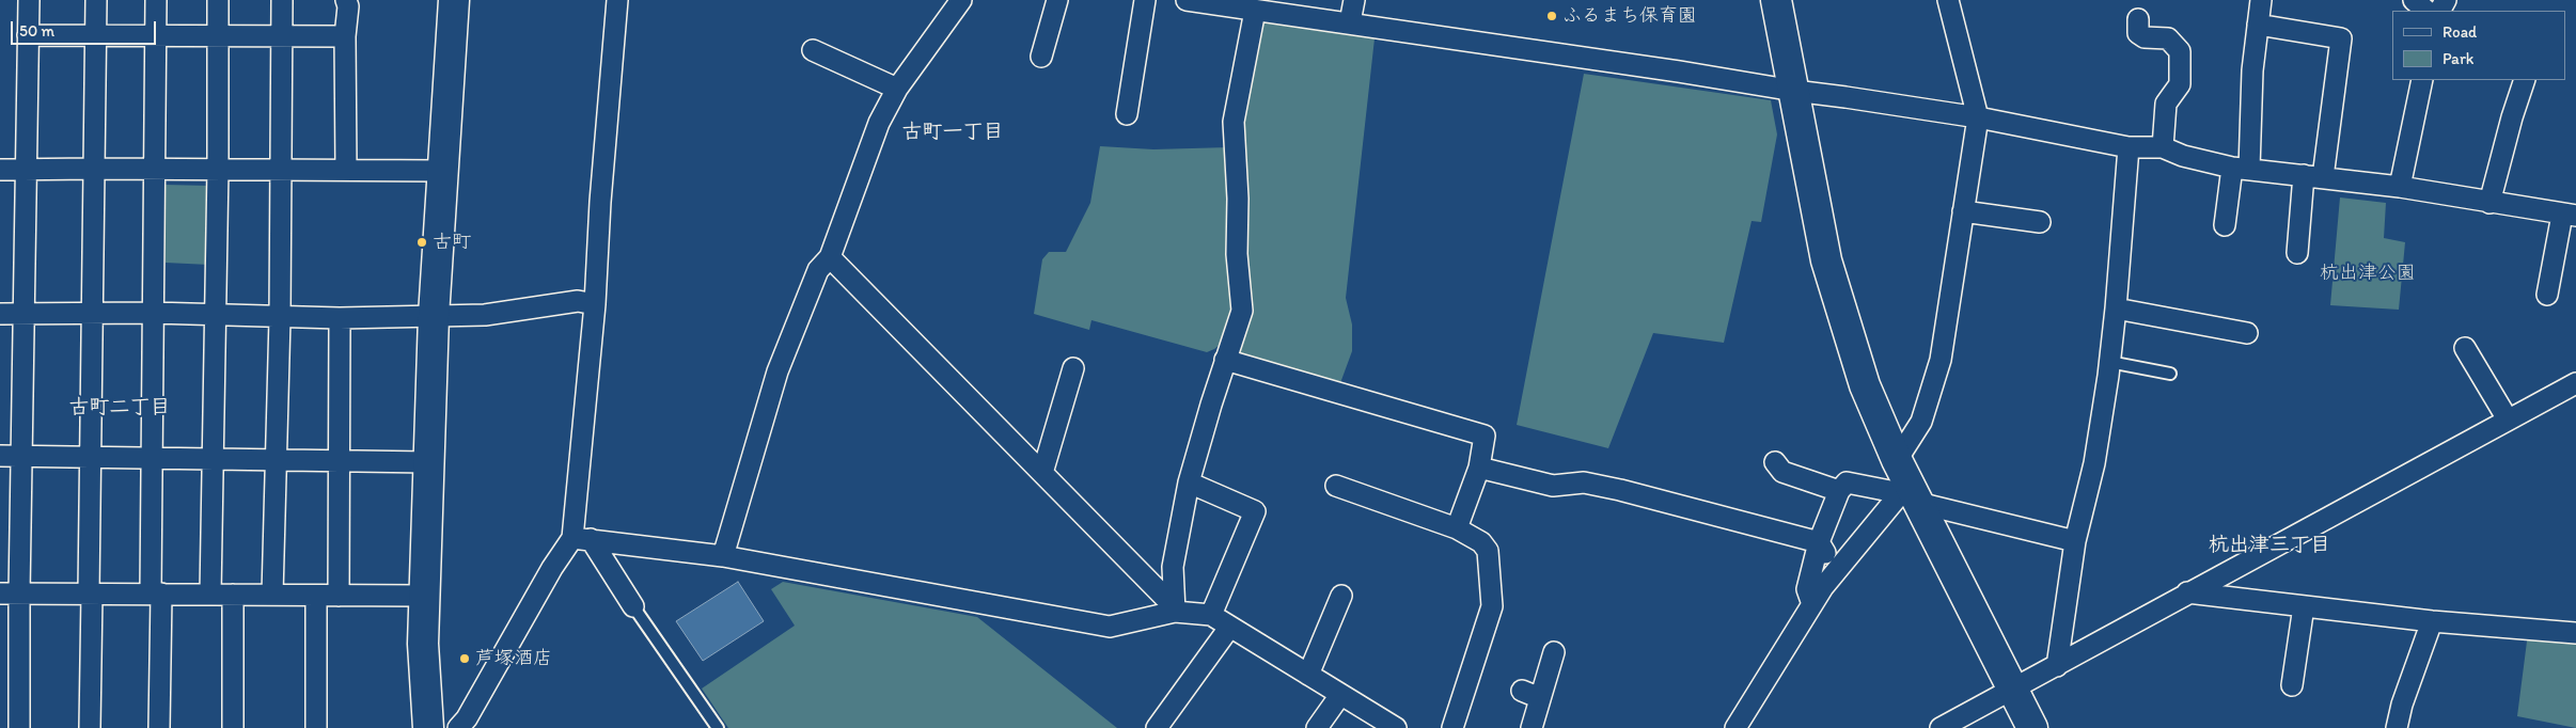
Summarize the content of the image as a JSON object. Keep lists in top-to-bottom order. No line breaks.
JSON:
{"districts":["古町一丁目","古町二丁目","杭出津三丁目"],"parks":["杭出津公園"],"places":["ふるまち保育園","古町","芦塚酒店"],"legend":["Road","Park"],"scale_bar":"50 m"}
